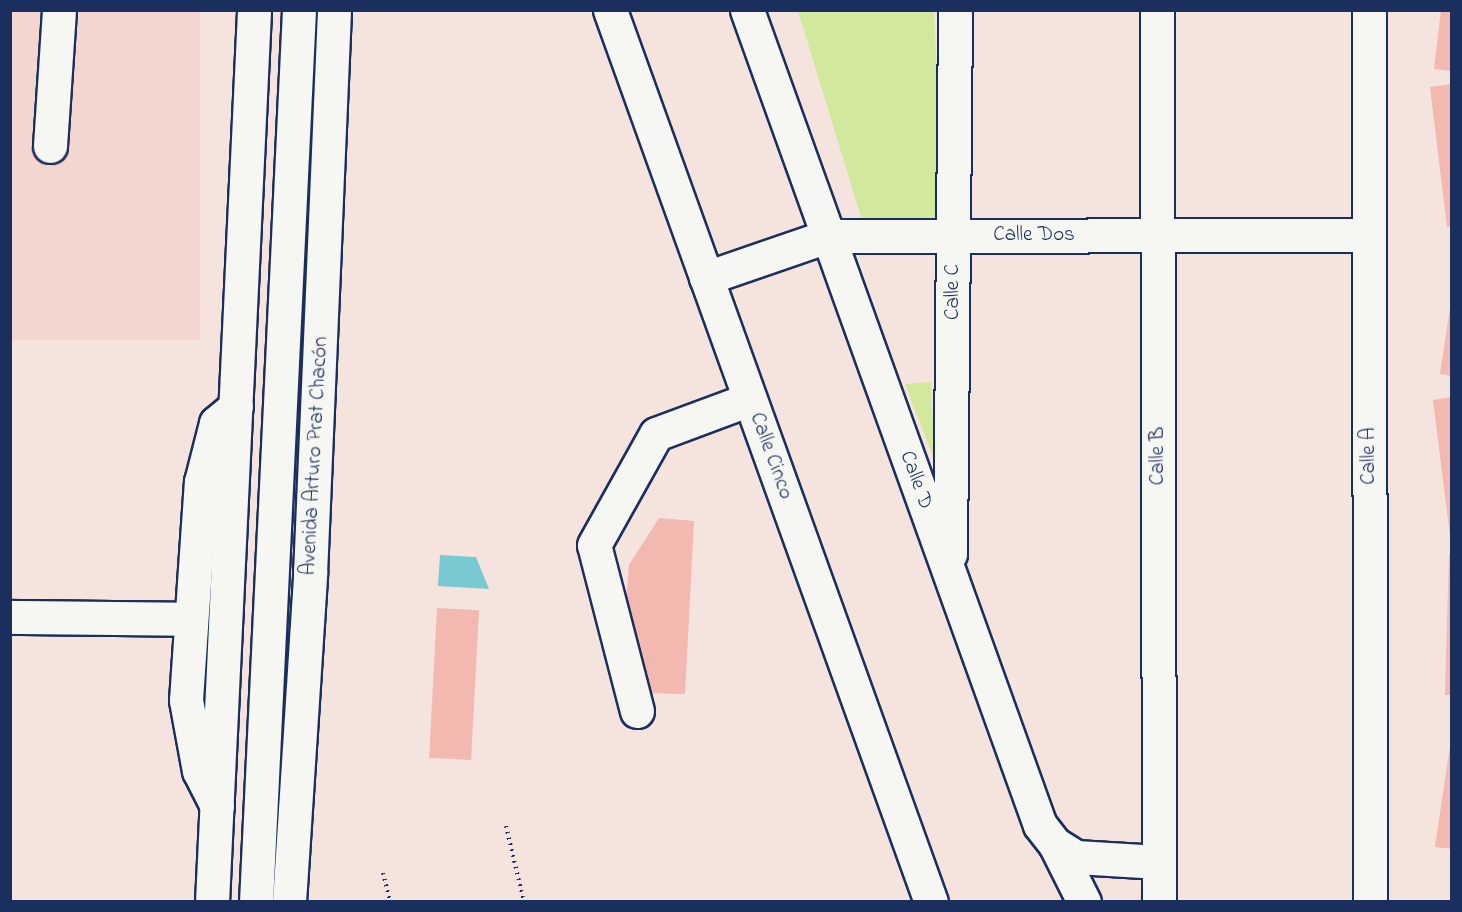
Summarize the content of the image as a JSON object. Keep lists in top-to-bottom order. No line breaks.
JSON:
{"streets":{"street":["Calle Dos","Calle C","Avenida Arturo Prat Chacón","Calle Cinco","Calle B","Calle A","Calle D"]},"crossings":[["Calle Dos","Calle C"],["Calle Dos","Calle Cinco"],["Calle Dos","Calle B"],["Calle Dos","Calle A"],["Calle Dos","Calle D"],["Calle C","Calle D"]]}
